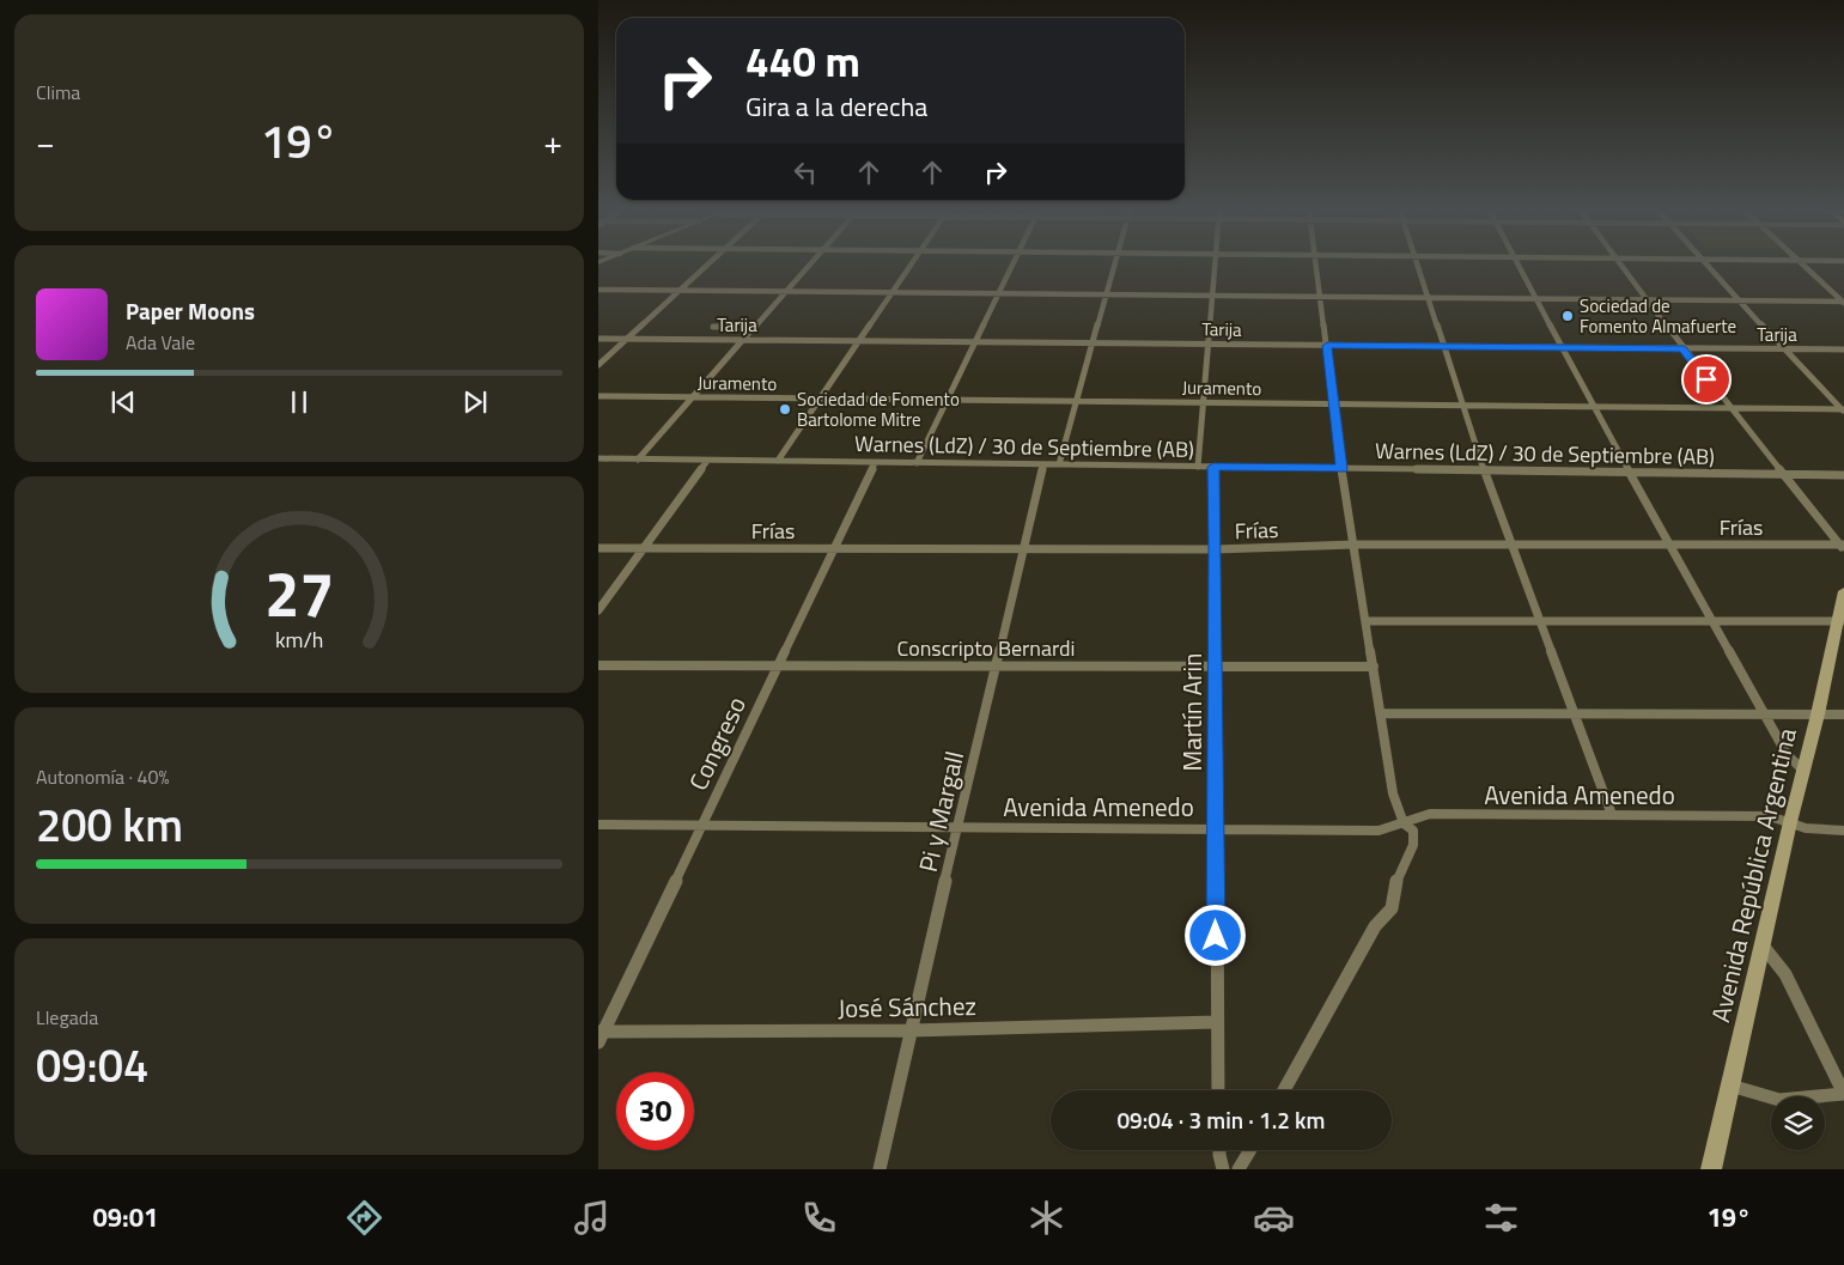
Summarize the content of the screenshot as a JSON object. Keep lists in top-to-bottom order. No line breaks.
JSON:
{"streets":{"main road":["Avenida República Argentina"],"street":["Tarija","Juramento","Warnes (LdZ) / 30 de Septiembre (AB)","Frías","Conscripto Bernardi","Martín Arin","Congreso","Avenida Amenedo","Pi y Margall","José Sánchez"]},"crossings":[["Warnes (LdZ) / 30 de Septiembre (AB)","Martín Arin"],["Warnes (LdZ) / 30 de Septiembre (AB)","Congreso"],["Warnes (LdZ) / 30 de Septiembre (AB)","Pi y Margall"],["Frías","Martín Arin"],["Frías","Congreso"],["Frías","Pi y Margall"],["Conscripto Bernardi","Martín Arin"],["Conscripto Bernardi","Congreso"],["Conscripto Bernardi","Pi y Margall"],["Martín Arin","Avenida Amenedo"],["Martín Arin","José Sánchez"],["Congreso","Avenida Amenedo"],["Congreso","José Sánchez"],["Avenida Amenedo","Pi y Margall"],["Avenida Amenedo","Avenida República Argentina"],["Pi y Margall","José Sánchez"]],"places":["Sociedad de Fomento Almafuerte","Sociedad de Fomento Bartolome Mitre"],"page":{"tile":["Clima",["Autonomía · 40%","200 km"],["Llegada","09:04"]],"turn":["440 m","Gira a la derecha"],"heat":["−","19°","+"],"song":["Paper Moons","Ada Vale"],"limit":"30","trip":"09:04 · 3 min · 1.2 km","tabs":["09:01","19°"],"gauge":["27","km/h"]}}
